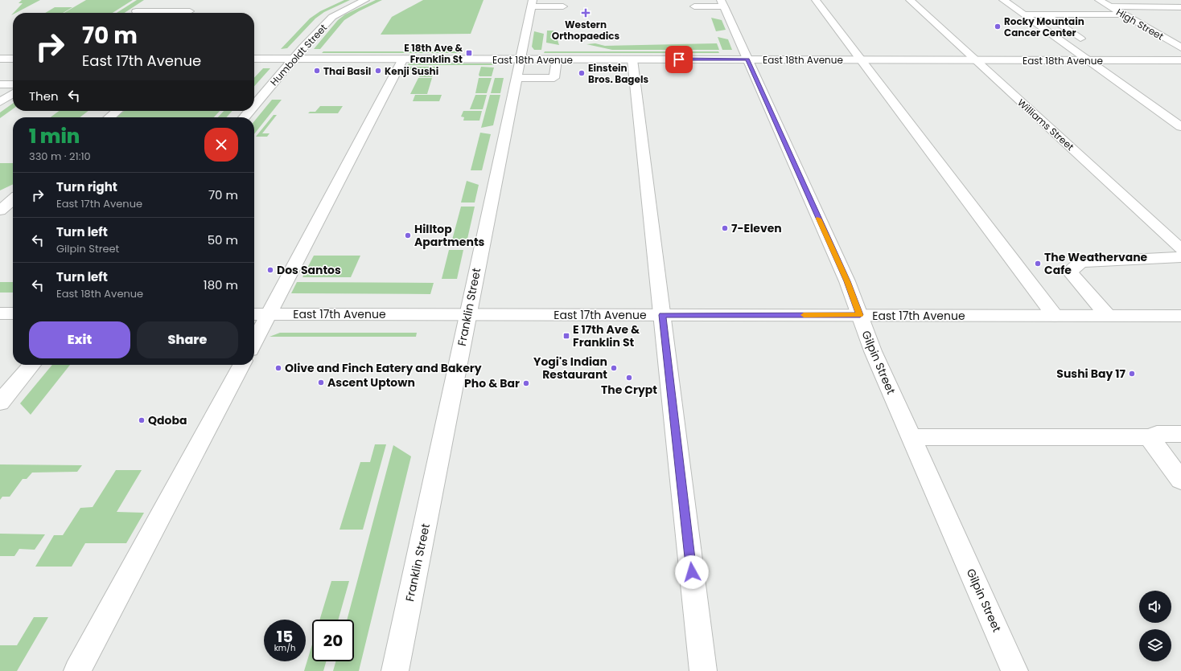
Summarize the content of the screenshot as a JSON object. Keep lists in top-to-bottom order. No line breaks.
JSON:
{"streets":{"street":["High Street","Humboldt Street","East 18th Avenue","Williams Street","Franklin Street","East 17th Avenue","Gilpin Street"]},"crossings":[["Humboldt Street","East 18th Avenue"],["East 18th Avenue","Williams Street"],["East 18th Avenue","Franklin Street"],["East 18th Avenue","Gilpin Street"],["Franklin Street","East 17th Avenue"],["East 17th Avenue","Gilpin Street"]],"places":{"health":["Western Orthopaedics"],"other":["Rocky Mountain Cancer Center","Thai Basil","Kenji Sushi","Einstein Bros. Bagels","7-Eleven","Hilltop Apartments","The Weathervane Cafe","Dos Santos","Olive and Finch Eatery and Bakery","Yogi's Indian Restaurant","Sushi Bay 17","The Crypt","Ascent Uptown","Pho & Bar","Qdoba"],"transit":["E 18th Ave & Franklin St","E 17th Ave & Franklin St"]},"page":{"turn":["70 m","East 17th Avenue"],"then":"Then","heading":["1 min","330 m · 21:10"],"list":[{"name":"Turn right","note":"East 17th Avenue","value":"70 m"},{"name":"Turn left","note":"Gilpin Street","value":"50 m"},{"name":"Turn left","note":"East 18th Avenue","value":"180 m"}],"buttons":["Exit","Share"],"speed":"15 km/h","limit":"20"}}
